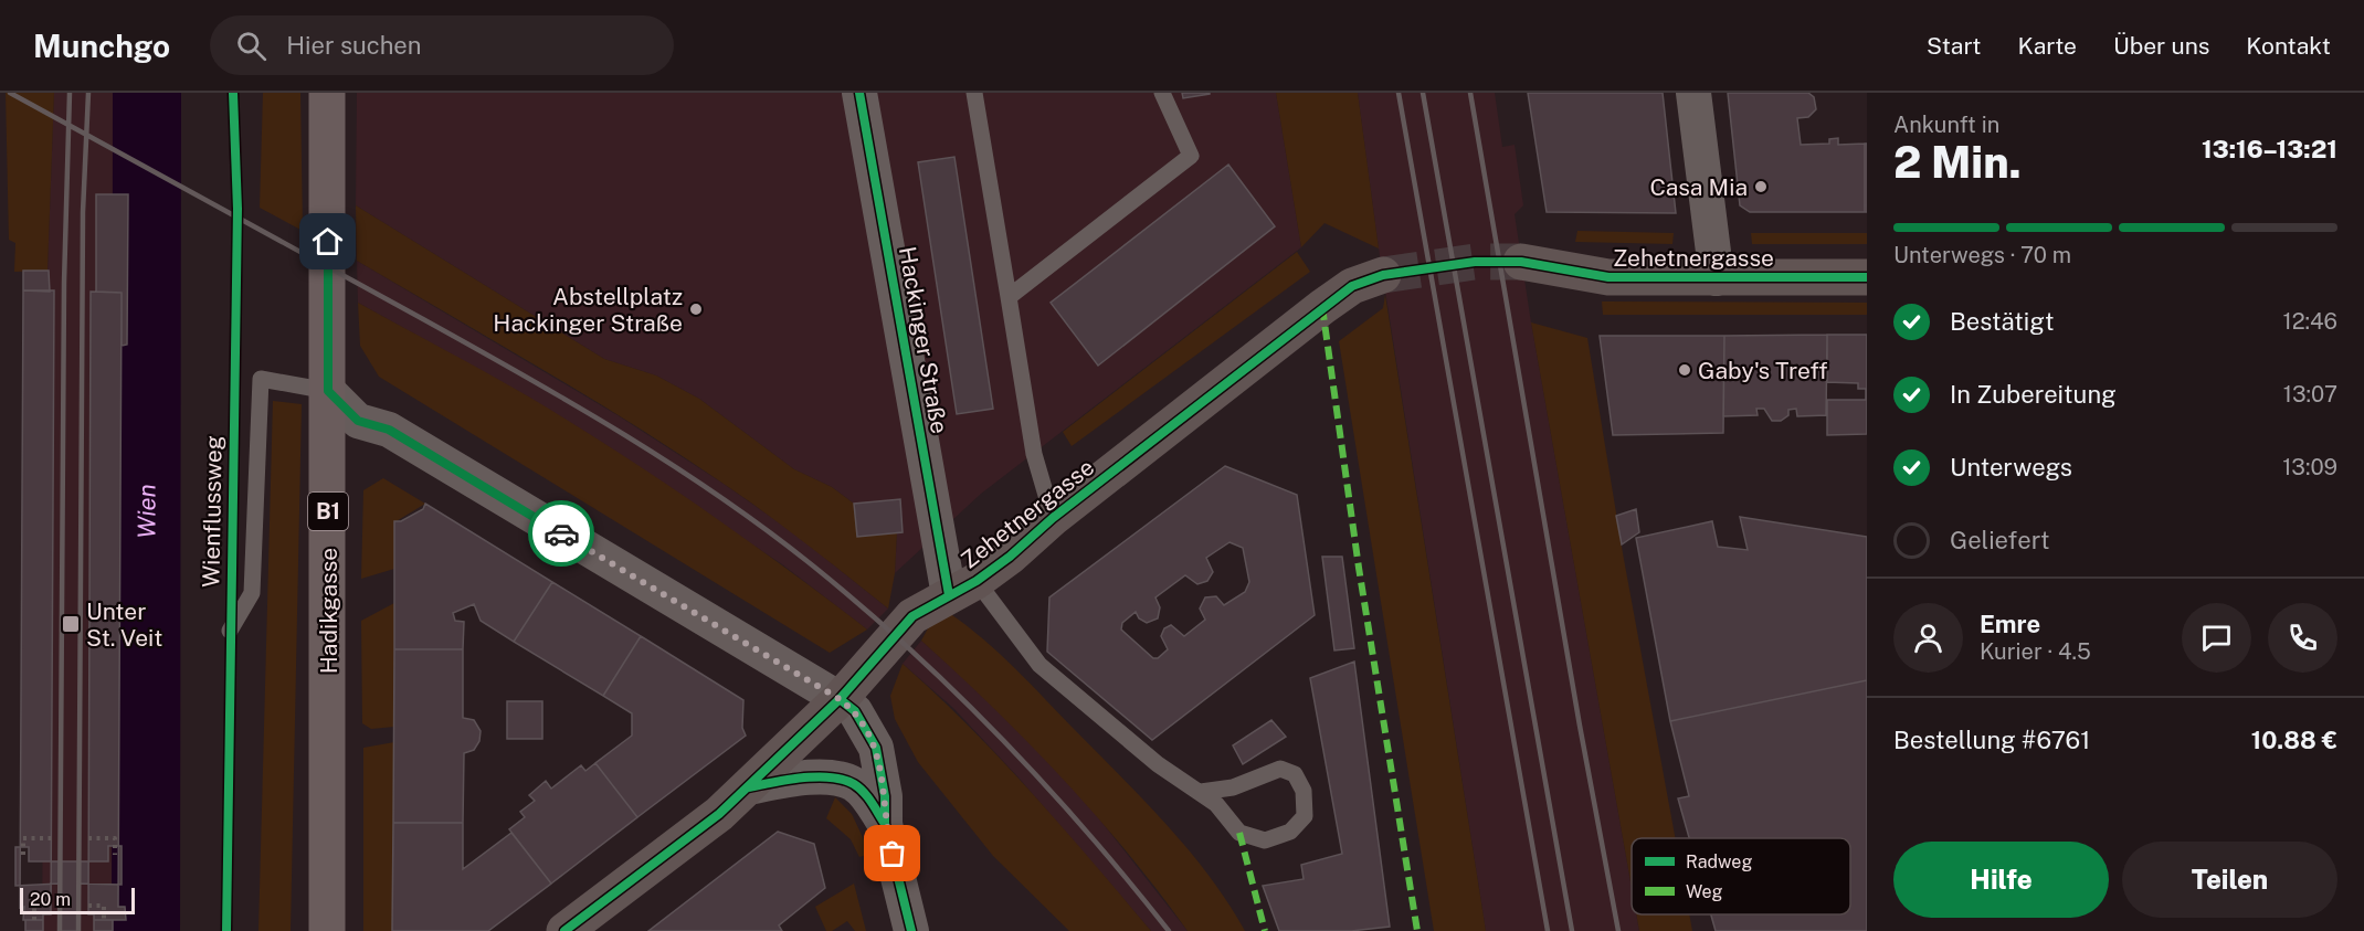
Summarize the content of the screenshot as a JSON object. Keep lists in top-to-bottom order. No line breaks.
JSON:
{"streets":{"main road":["B1","Hadikgasse"],"street":["Zehetnergasse","Hackinger Straße"],"cycle path":["Wienflussweg"]},"crossings":[["Zehetnergasse","Hackinger Straße"]],"water":["Wien"],"places":{"other":["Casa Mia","Abstellplatz Hackinger Straße","Gaby's Treff"],"transit":["Unter St. Veit"]},"legend":["Radweg","Weg"],"scale_bar":"20 m","page":{"header":"Munchgo","search":"Hier suchen","nav":["Start","Karte","Über uns","Kontakt"],"heading":["2 Min.","Ankunft in","13:16–13:21"],"panel":["Emre","Kurier · 4.5","Bestellung #6761","10.88 €"],"bar":"Unterwegs · 70 m","list":[["Bestätigt","12:46"],["In Zubereitung","13:07"],["Unterwegs","13:09"],"Geliefert"],"buttons":["Hilfe","Teilen"],"scale":"20 m"}}
